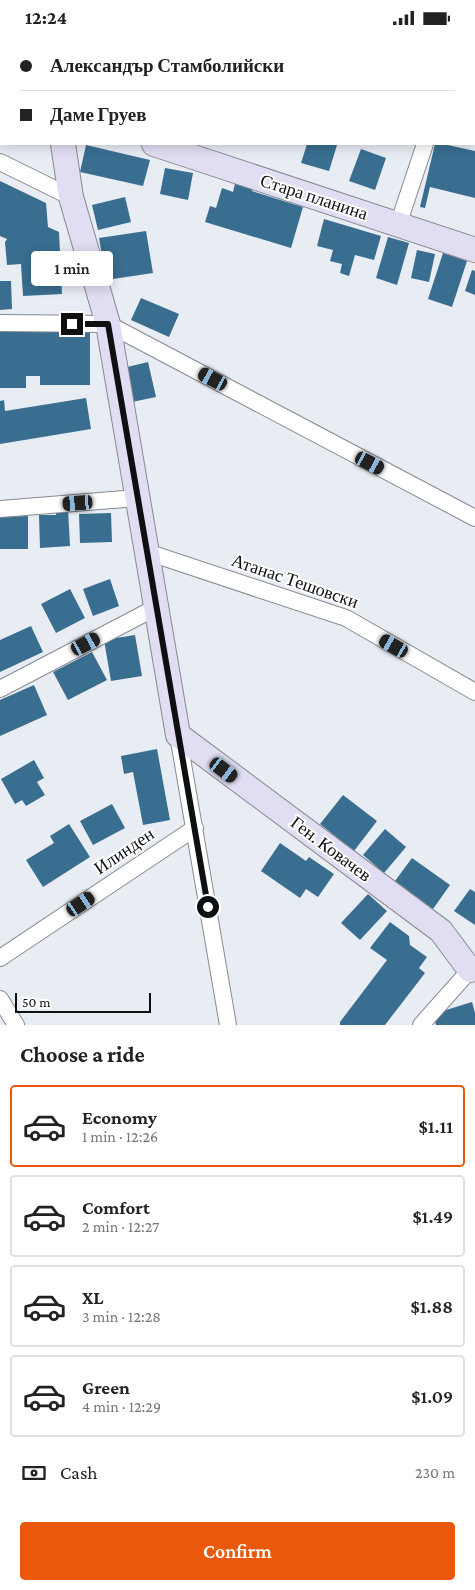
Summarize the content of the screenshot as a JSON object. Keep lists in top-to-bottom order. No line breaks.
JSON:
{"streets":{"street":["Стара планина","Атанас Тешовски","Ген. Ковачев","Илинден"]},"scale_bar":"50 m","page":{"status":"12:24","banner":["Александър Стамболийски","Даме Груев"],"bubble":"1 min","scale":"50 m","heading":"Choose a ride","list":[{"name":"Economy","note":"1 min · 12:26","value":"$1.11"},{"name":"Comfort","note":"2 min · 12:27","value":"$1.49"},{"name":"XL","note":"3 min · 12:28","value":"$1.88"},{"name":"Green","note":"4 min · 12:29","value":"$1.09"}],"pay":["Cash","230 m"],"buttons":"Confirm"}}
